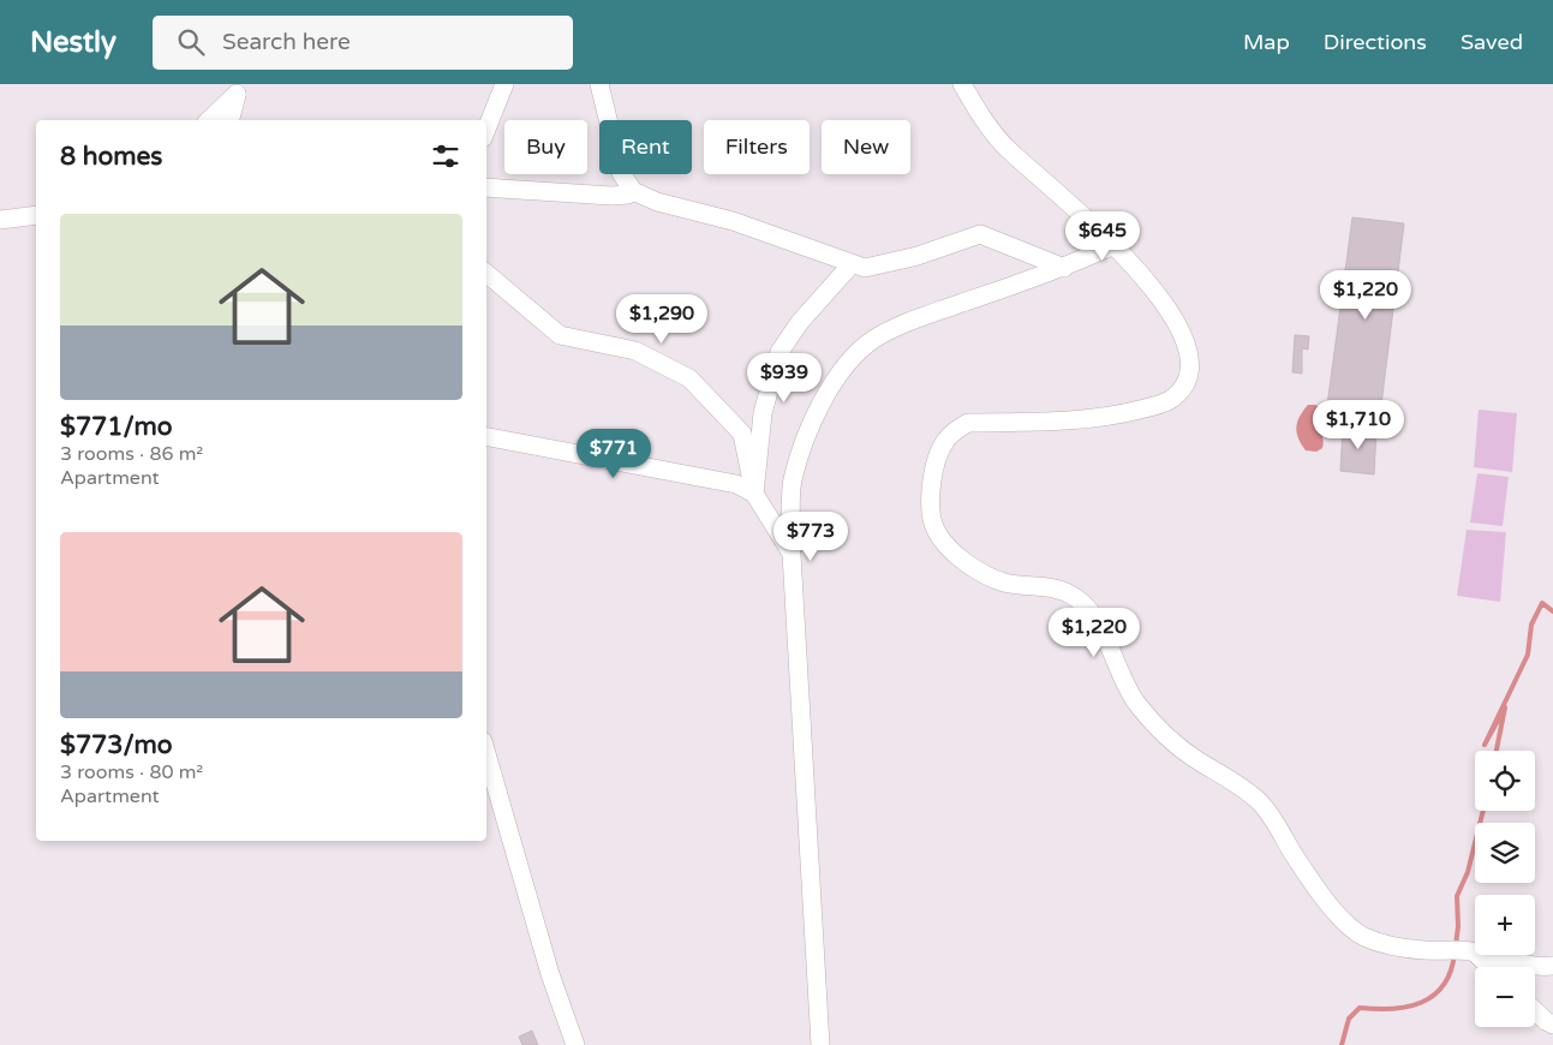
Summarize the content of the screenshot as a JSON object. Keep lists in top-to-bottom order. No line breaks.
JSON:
{"page":{"header":"Nestly","search":"Search here","nav":["Map","Directions","Saved"],"chip":["Buy","Rent","Filters","New"],"heading":"8 homes","list":[{"name":"$771/mo","note":"3 rooms · 86 m² · Apartment"},{"name":"$773/mo","note":"3 rooms · 80 m² · Apartment"}],"price":["$645","$1,220","$1,290","$939","$1,710","$771","$773","$1,220"],"map_buttons":["+","−"]}}
